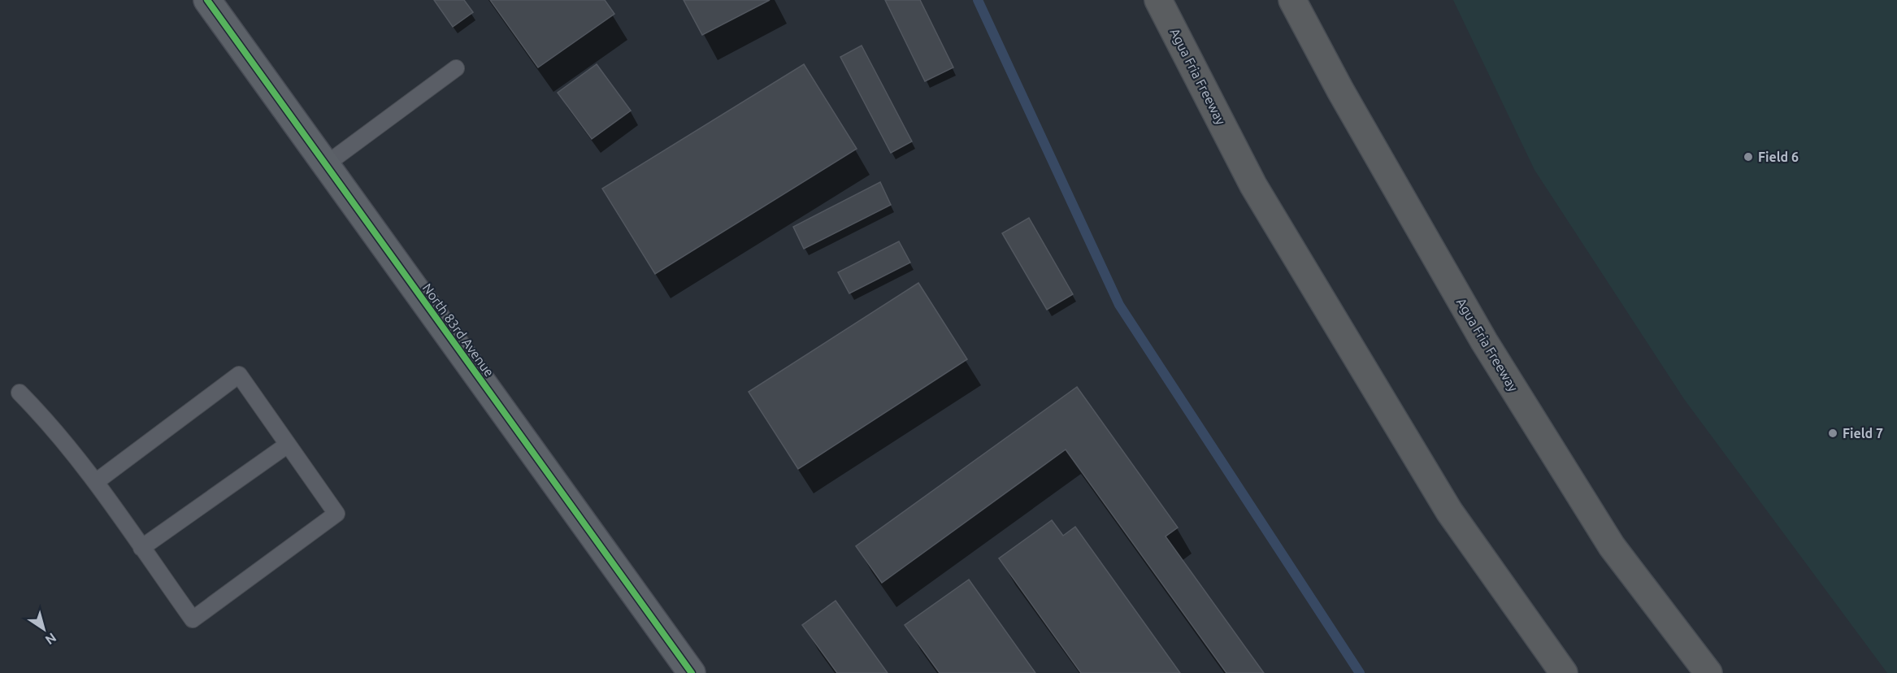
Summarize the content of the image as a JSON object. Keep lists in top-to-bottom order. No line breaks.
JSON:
{"streets":{"highway":["Agua Fria Freeway"],"main road":["North 83rd Avenue"]},"places":["Field 6","Field 7"],"north":"bottom right"}
